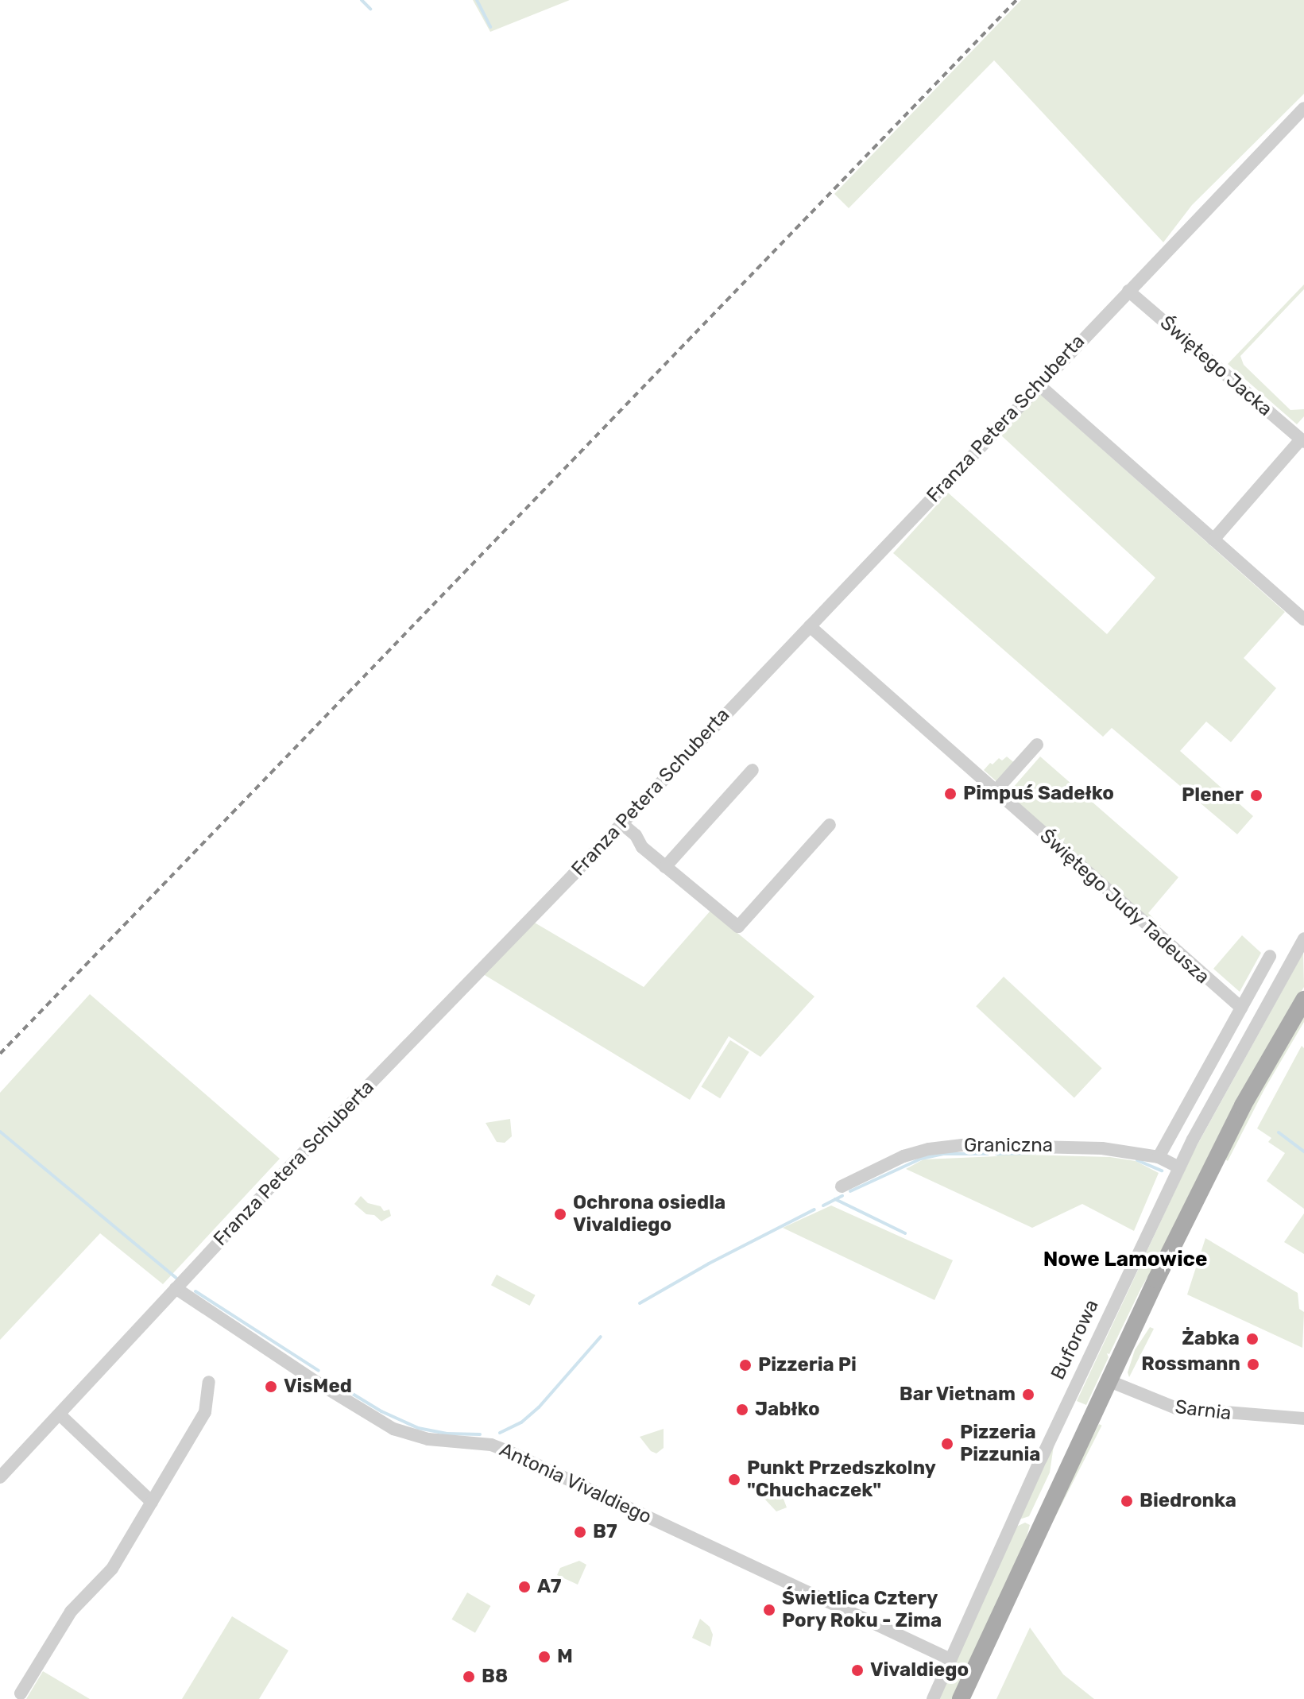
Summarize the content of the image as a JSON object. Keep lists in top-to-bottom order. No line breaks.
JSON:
{"streets":{"street":["Świętego Jacka","Franza Petera Schuberta","Świętego Judy Tadeusza","Graniczna","Buforowa","Sarnia","Antonia Vivaldiego"]},"crossings":[["Świętego Jacka","Franza Petera Schuberta"],["Franza Petera Schuberta","Świętego Judy Tadeusza"],["Franza Petera Schuberta","Antonia Vivaldiego"],["Graniczna","Buforowa"],["Buforowa","Antonia Vivaldiego"]],"districts":["Nowe Lamowice"],"places":["Pimpuś Sadełko","Plener","Ochrona osiedla Vivaldiego","Żabka","Rossmann","Pizzeria Pi","VisMed","Bar Vietnam","Jabłko","Pizzeria Pizzunia","Punkt Przedszkolny \"Chuchaczek\"","Biedronka","B7","A7","Świetlica Cztery Pory Roku - Zima","M","Vivaldiego","B8"]}
